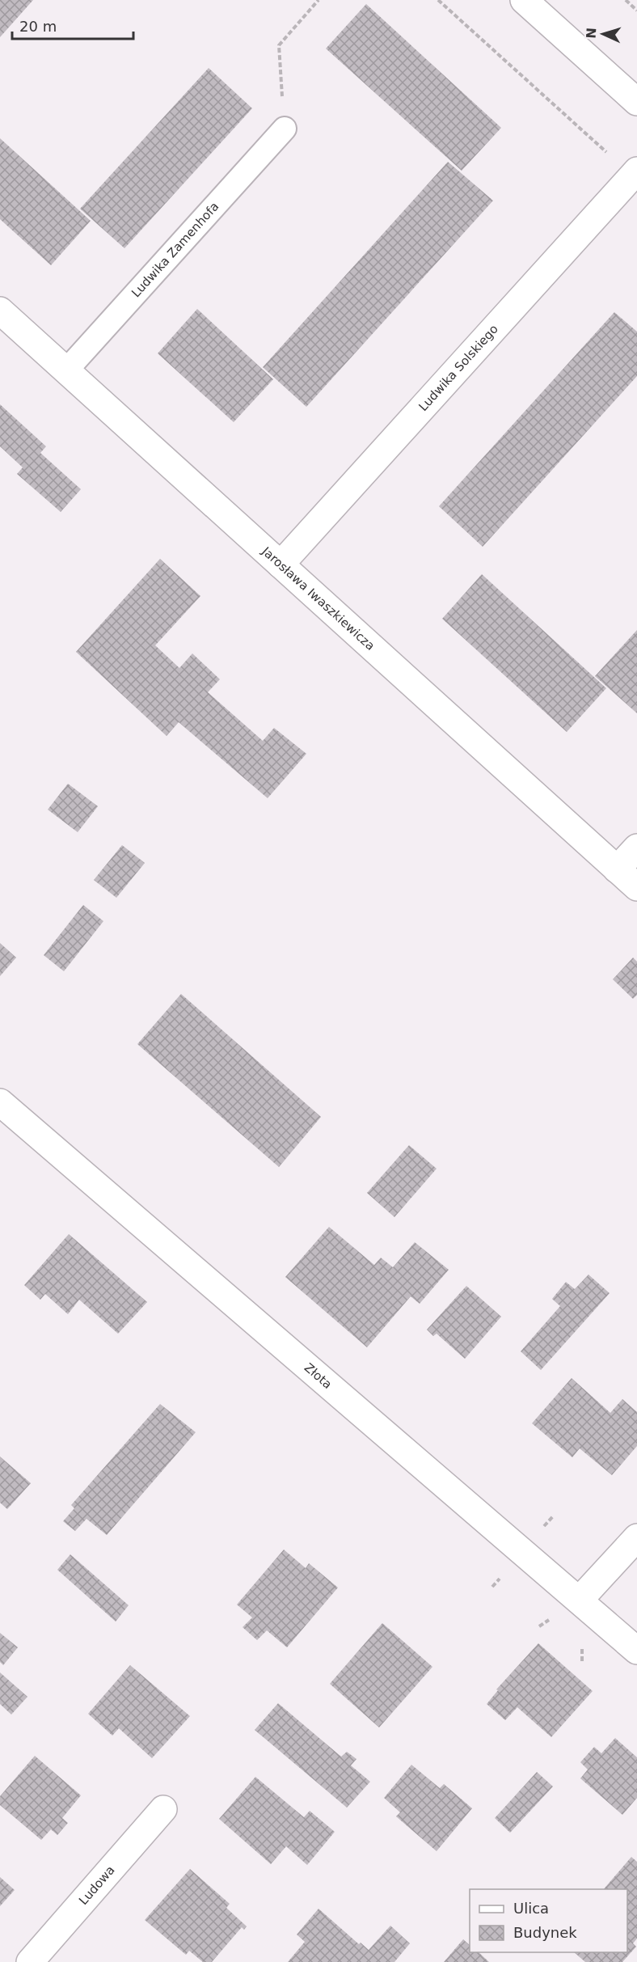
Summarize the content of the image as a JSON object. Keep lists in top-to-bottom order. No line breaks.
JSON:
{"streets":{"street":["Ludwika Solskiego","Jarosława Iwaszkiewicza","Złota","Ludowa"],"lane":["Ludwika Zamenhofa"]},"crossings":[["Ludwika Zamenhofa","Jarosława Iwaszkiewicza"],["Ludwika Solskiego","Jarosława Iwaszkiewicza"]],"legend":["Ulica","Budynek"],"scale_bar":"20 m","north":"left"}
